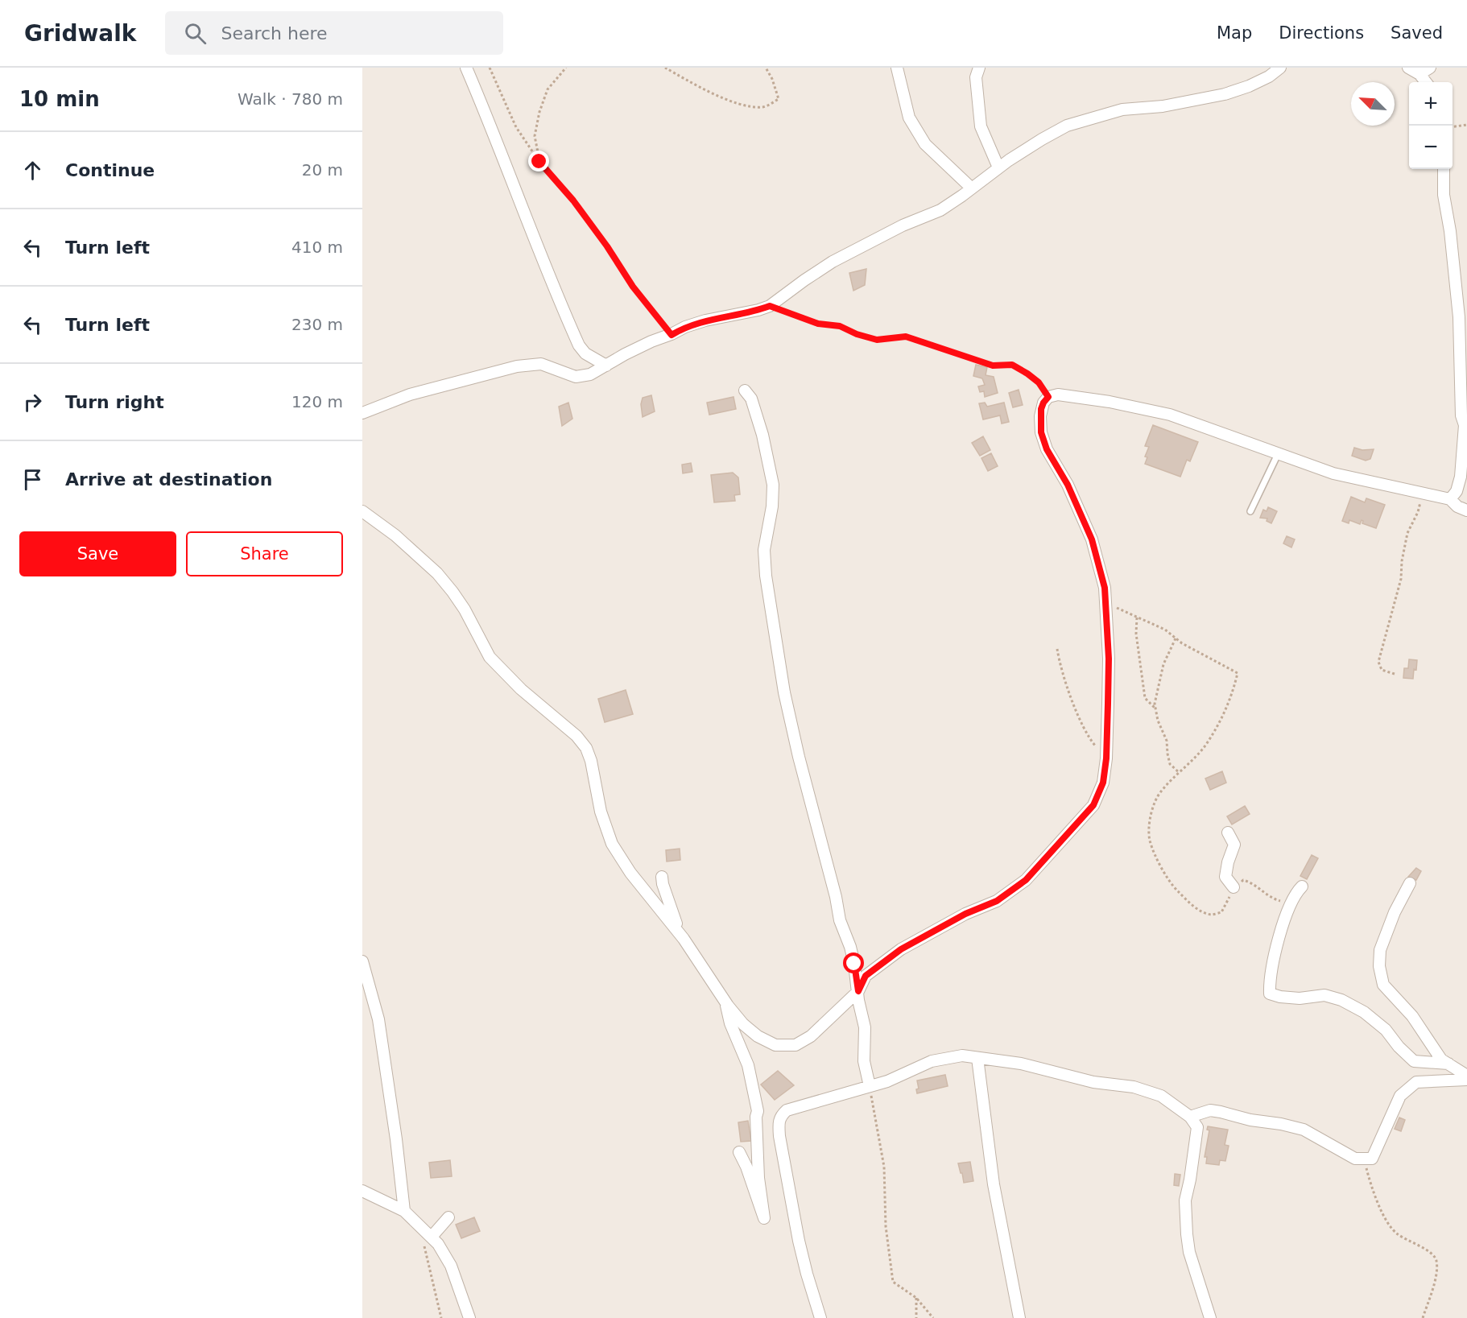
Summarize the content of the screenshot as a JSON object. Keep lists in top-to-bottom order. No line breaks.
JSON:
{"north":"top left","page":{"header":"Gridwalk","search":"Search here","nav":["Map","Directions","Saved"],"heading":["10 min","Walk · 780 m"],"map_buttons":["+","−"],"list":[["Continue","20 m"],["Turn left","410 m"],["Turn left","230 m"],["Turn right","120 m"],"Arrive at destination"],"buttons":["Save","Share"]}}
